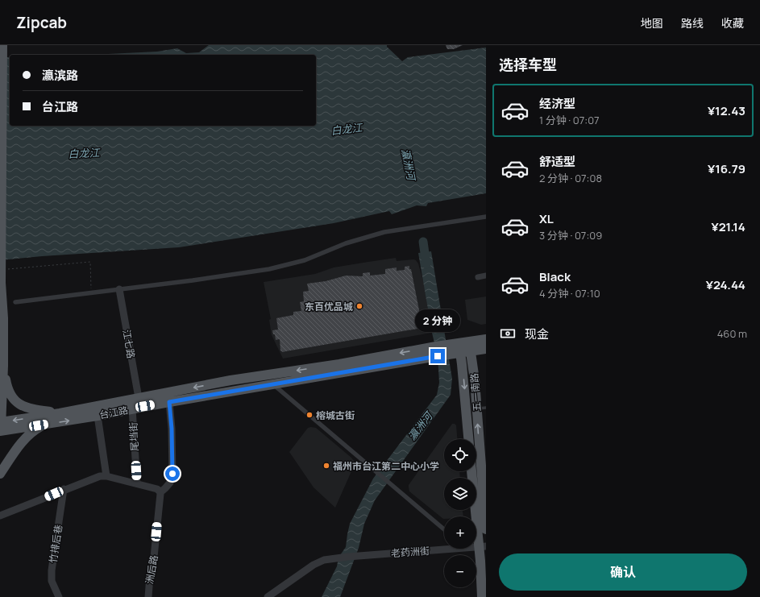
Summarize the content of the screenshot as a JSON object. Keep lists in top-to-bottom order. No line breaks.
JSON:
{"streets":{"main road":["五一南路","台江路"],"street":["江七路","尾垱街","竹排后巷","老药洲街","洲后路"]},"crossings":[["江七路","台江路"],["台江路","尾垱街"]],"water":["白龙江","瀛洲河"],"places":["东百优品城","榕城古街","福州市台江第二中心小学"],"page":{"header":"Zipcab","nav":["地图","路线","收藏"],"heading":"选择车型","banner":["瀛滨路","台江路"],"list":[{"name":"经济型","note":"1 分钟 · 07:07","value":"¥12.43"},{"name":"舒适型","note":"2 分钟 · 07:08","value":"¥16.79"},{"name":"XL","note":"3 分钟 · 07:09","value":"¥21.14"},{"name":"Black","note":"4 分钟 · 07:10","value":"¥24.44"}],"bubble":"2 分钟","pay":["现金","460 m"],"map_buttons":["+","−"],"buttons":"确认"}}
